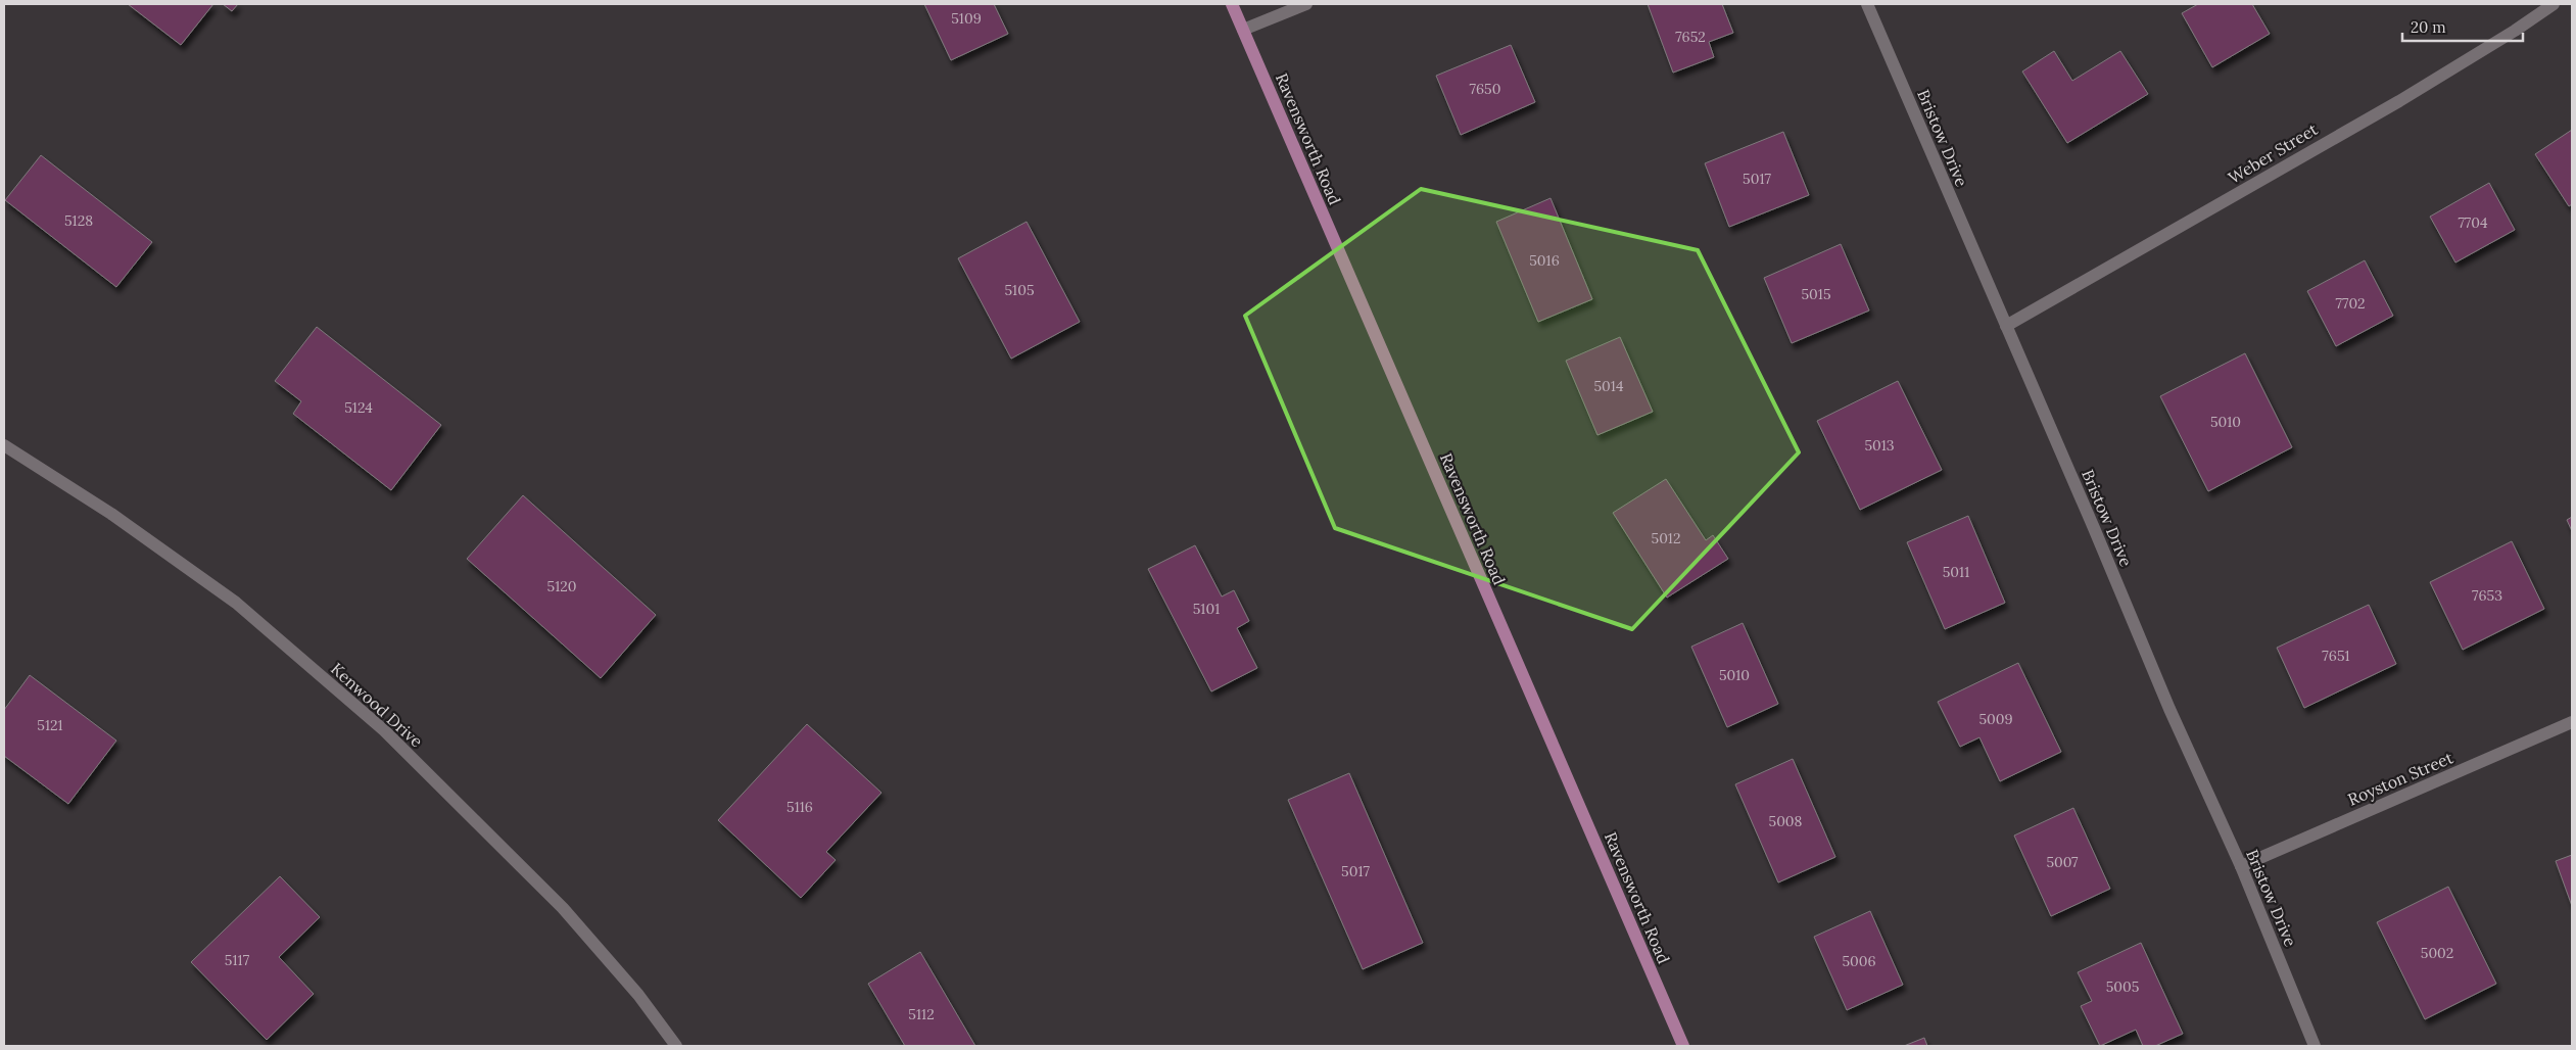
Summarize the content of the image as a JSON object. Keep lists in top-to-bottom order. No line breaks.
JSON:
{"streets":{"main road":["Ravensworth Road"],"street":["Bristow Drive","Weber Street","Kenwood Drive","Royston Street"]},"crossings":[["Bristow Drive","Weber Street"],["Bristow Drive","Royston Street"]],"house_numbers":["5109","7652","7650","5017","5128","7704","5016","5105","5015","7702","5014","5124","5010","5013","5012","5011","5120","7653","5101","7651","5010","5009","5121","5116","5008","5007","5017","5002","5117","5006","5005","5112"],"scale_bar":"20 m"}
